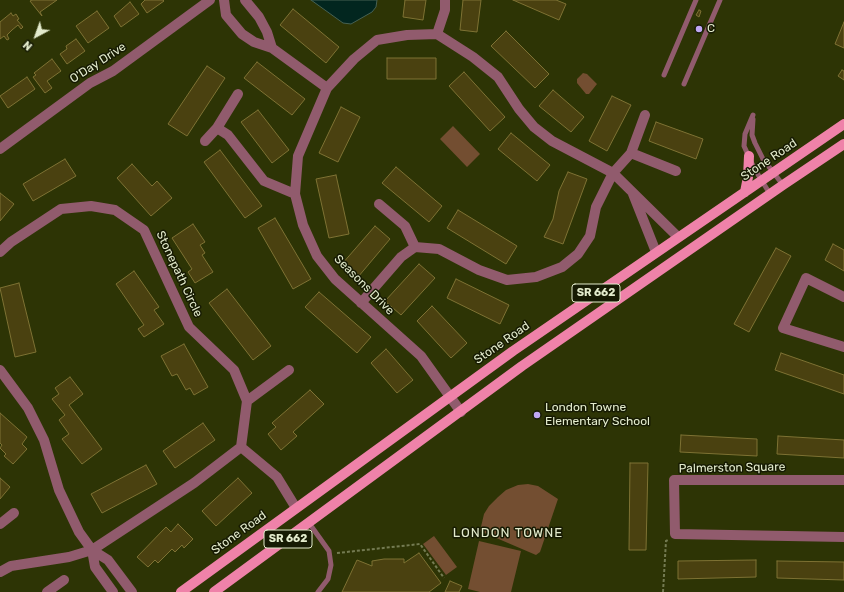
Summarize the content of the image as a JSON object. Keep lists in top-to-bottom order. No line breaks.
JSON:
{"streets":{"main road":["Stone Road","SR 662"],"street":["O'Day Drive","Stonepath Circle","Seasons Drive","Palmerston Square"]},"crossings":[["Stone Road","Seasons Drive"],["Seasons Drive","SR 662"]],"districts":["LONDON TOWNE"],"places":["C","London Towne Elementary School"],"north":"bottom left"}
